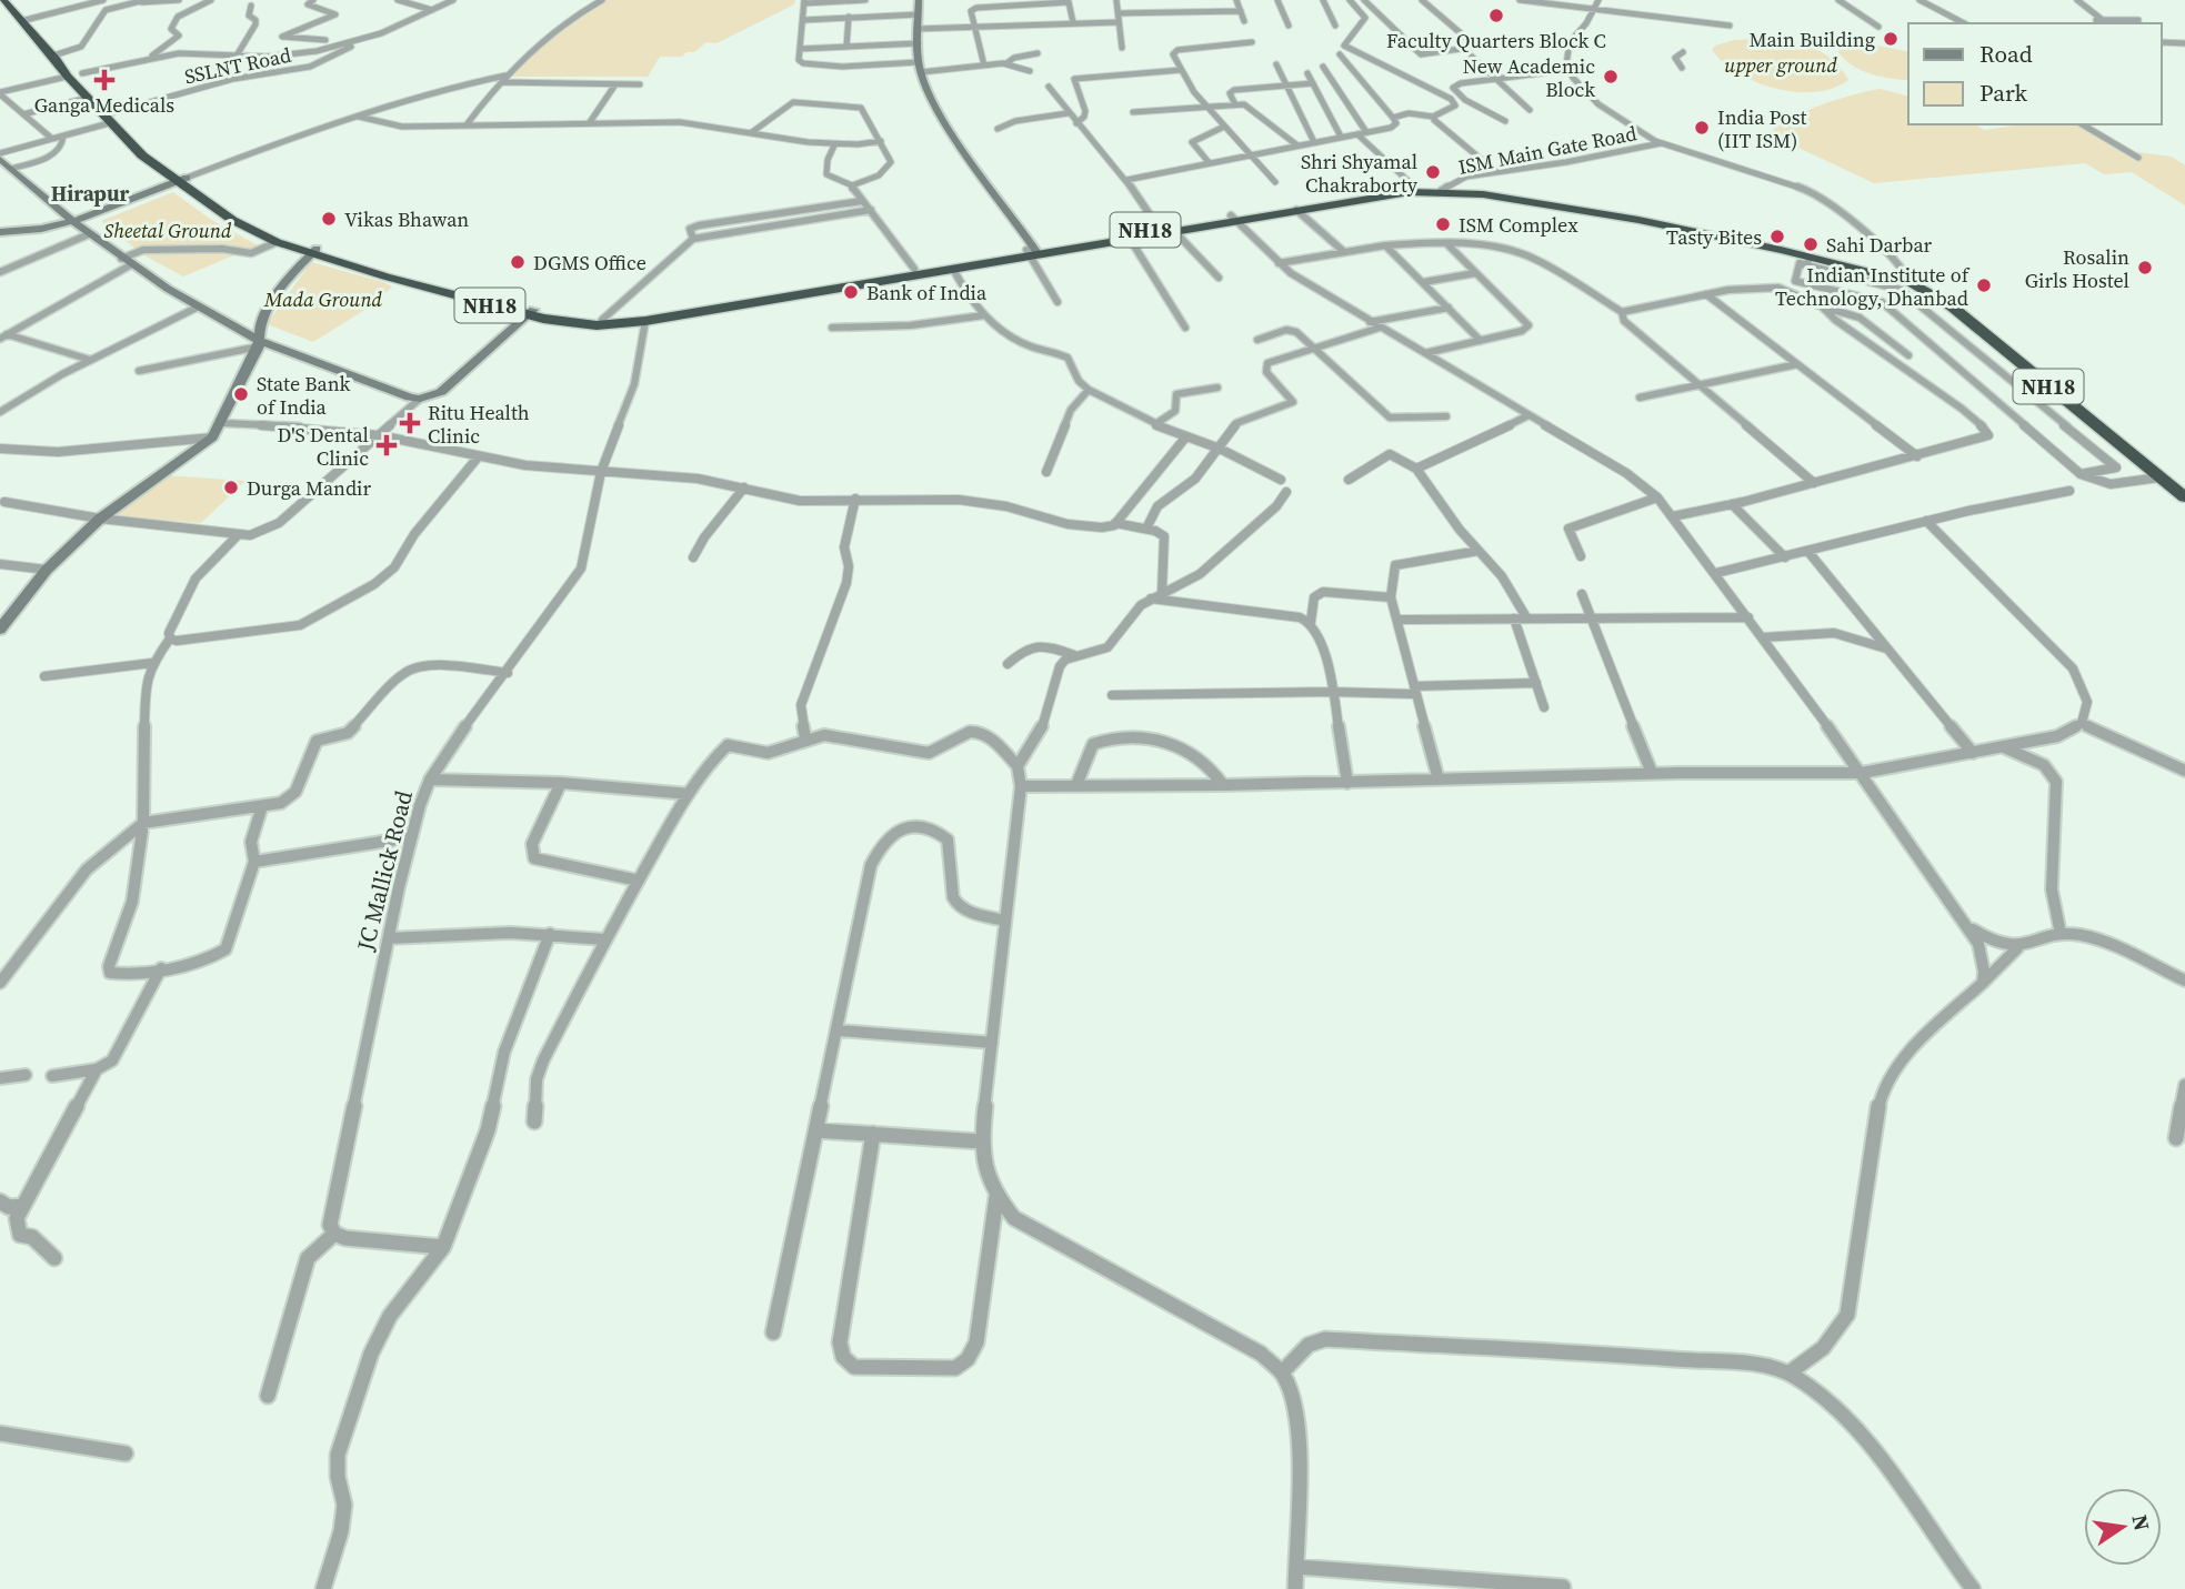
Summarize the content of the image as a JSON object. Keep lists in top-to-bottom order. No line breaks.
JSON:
{"streets":{"highway":["NH18"],"street":["SSLNT Road","ISM Main Gate Road","JC Mallick Road"]},"crossings":[["SSLNT Road","NH18"],["ISM Main Gate Road","NH18"],["NH18","JC Mallick Road"]],"districts":["Hirapur"],"parks":["upper ground","Sheetal Ground","Mada Ground"],"places":{"other":["Faculty Quarters Block C","Main Building","New Academic Block","India Post (IIT ISM)","Shri Shyamal Chakraborty","Vikas Bhawan","ISM Complex","Tasty Bites","Sahi Darbar","DGMS Office","Rosalin Girls Hostel","Indian Institute of Technology, Dhanbad","Bank of India","State Bank of India","Durga Mandir"],"health":["Ganga Medicals","Ritu Health Clinic","D'S Dental Clinic"]},"legend":["Road","Park"],"north":"right"}
